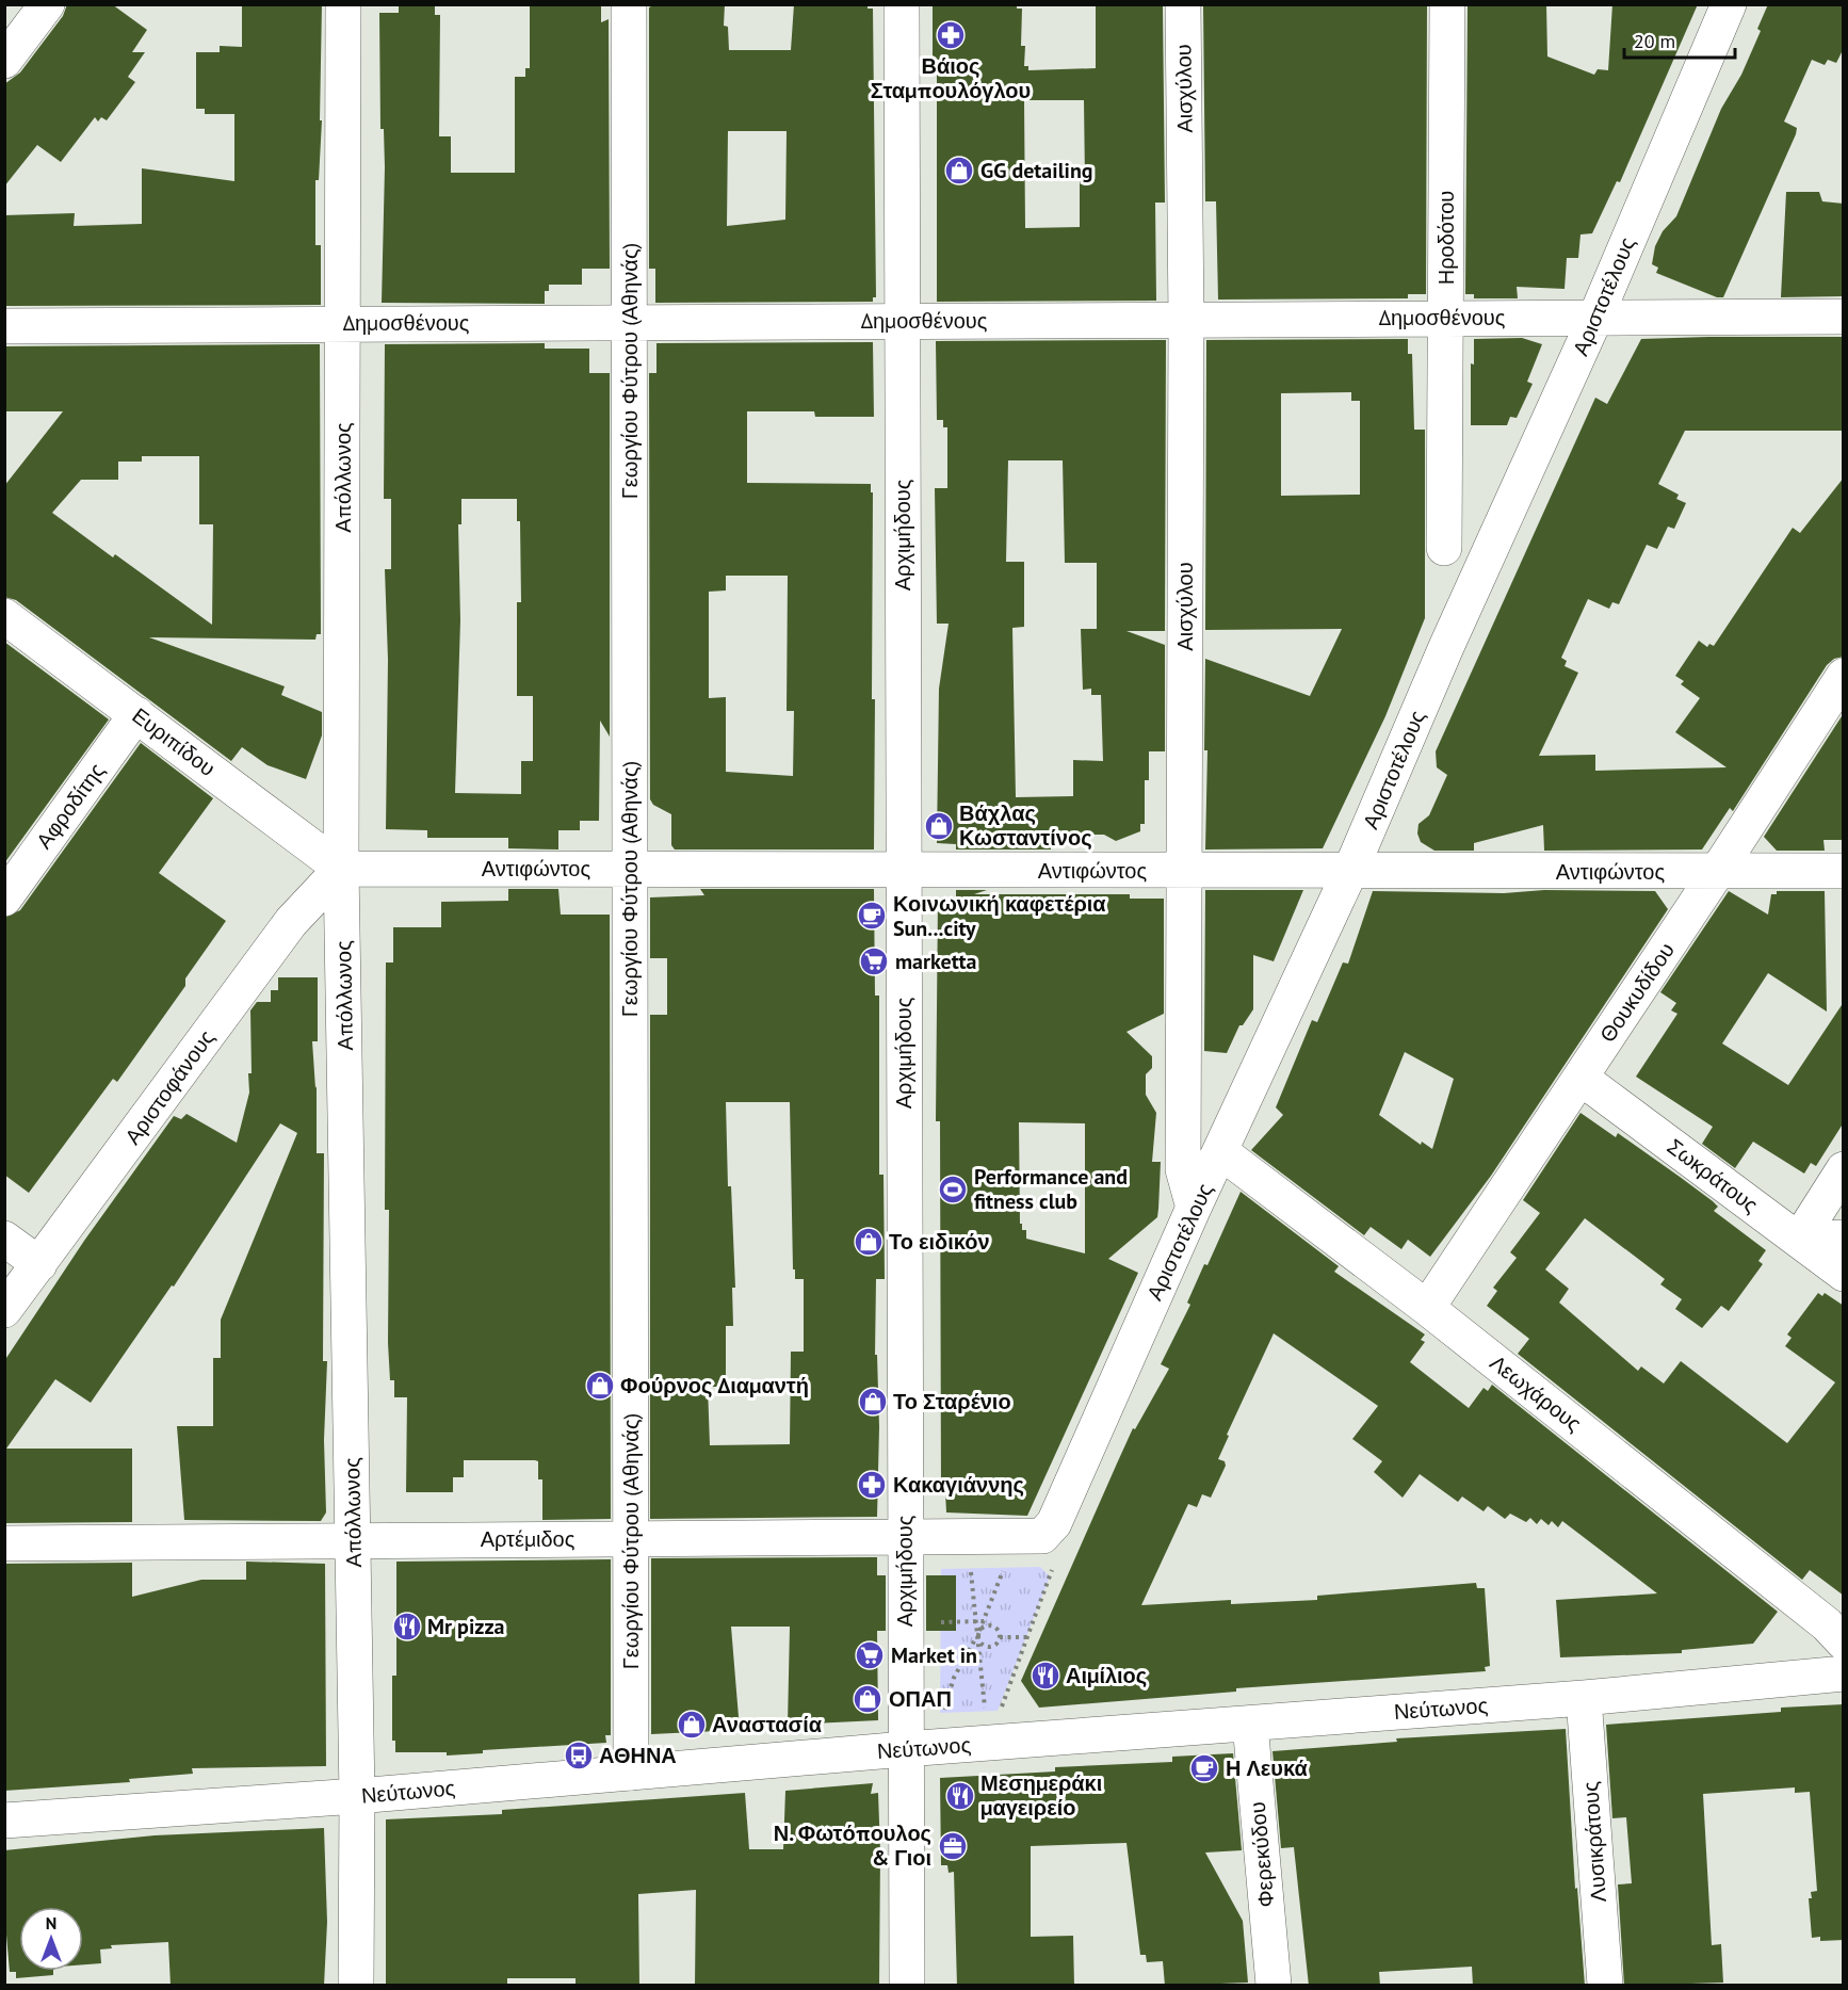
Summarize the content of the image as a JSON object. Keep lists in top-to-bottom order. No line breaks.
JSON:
{"streets":{"street":["Αισχύλου","Ηροδότου","Αριστοτέλους","Δημοσθένους","Γεωργίου Φύτρου (Αθηνάς)","Απόλλωνος","Αρχιμήδους","Ευριπίδου","Αφροδίτης","Αντιφώντος","Θουκυδίδου","Αριστοφάνους","Σωκράτους","Λεωχάρους","Αρτέμιδος","Νεύτωνος","Λυσικράτους","Φερεκύδου"]},"crossings":[["Αισχύλου","Αριστοτέλους"],["Αισχύλου","Δημοσθένους"],["Αισχύλου","Αντιφώντος"],["Ηροδότου","Δημοσθένους"],["Αριστοτέλους","Δημοσθένους"],["Αριστοτέλους","Αντιφώντος"],["Αριστοτέλους","Λεωχάρους"],["Αριστοτέλους","Αρτέμιδος"],["Δημοσθένους","Γεωργίου Φύτρου (Αθηνάς)"],["Δημοσθένους","Απόλλωνος"],["Δημοσθένους","Αρχιμήδους"],["Γεωργίου Φύτρου (Αθηνάς)","Αντιφώντος"],["Γεωργίου Φύτρου (Αθηνάς)","Αρτέμιδος"],["Γεωργίου Φύτρου (Αθηνάς)","Νεύτωνος"],["Απόλλωνος","Ευριπίδου"],["Απόλλωνος","Αντιφώντος"],["Απόλλωνος","Αριστοφάνους"],["Απόλλωνος","Αρτέμιδος"],["Απόλλωνος","Νεύτωνος"],["Αρχιμήδους","Αντιφώντος"],["Αρχιμήδους","Αρτέμιδος"],["Αρχιμήδους","Νεύτωνος"],["Ευριπίδου","Αφροδίτης"],["Ευριπίδου","Αντιφώντος"],["Ευριπίδου","Αριστοφάνους"],["Αντιφώντος","Θουκυδίδου"],["Αντιφώντος","Αριστοφάνους"],["Θουκυδίδου","Σωκράτους"],["Θουκυδίδου","Λεωχάρους"],["Νεύτωνος","Λυσικράτους"],["Νεύτωνος","Φερεκύδου"]],"places":{"pharmacy":["Βάιος Σταμπουλόγλου","Κακαγιάννης"],"shop":["GG detailing","Βάχλας Κωσταντίνος","Το ειδικόν","Φούρνος Διαμαντή","Το Σταρένιο","ΟΠΑΠ","Αναστασία"],"cafe":["Κοινωνική καφετέρια Sun...city","Η Λευκά"],"supermarket":["marketta","Market in"],"sports":["Performance and fitness club"],"restaurant":["Mr pizza","Αιμίλιος","Μεσημεράκι μαγειρείο"],"bus stop":["ΑΘΗΝΑ"],"office":["Ν. Φωτόπουλος & Γιοι"]},"scale_bar":"20 m","north":"top"}
